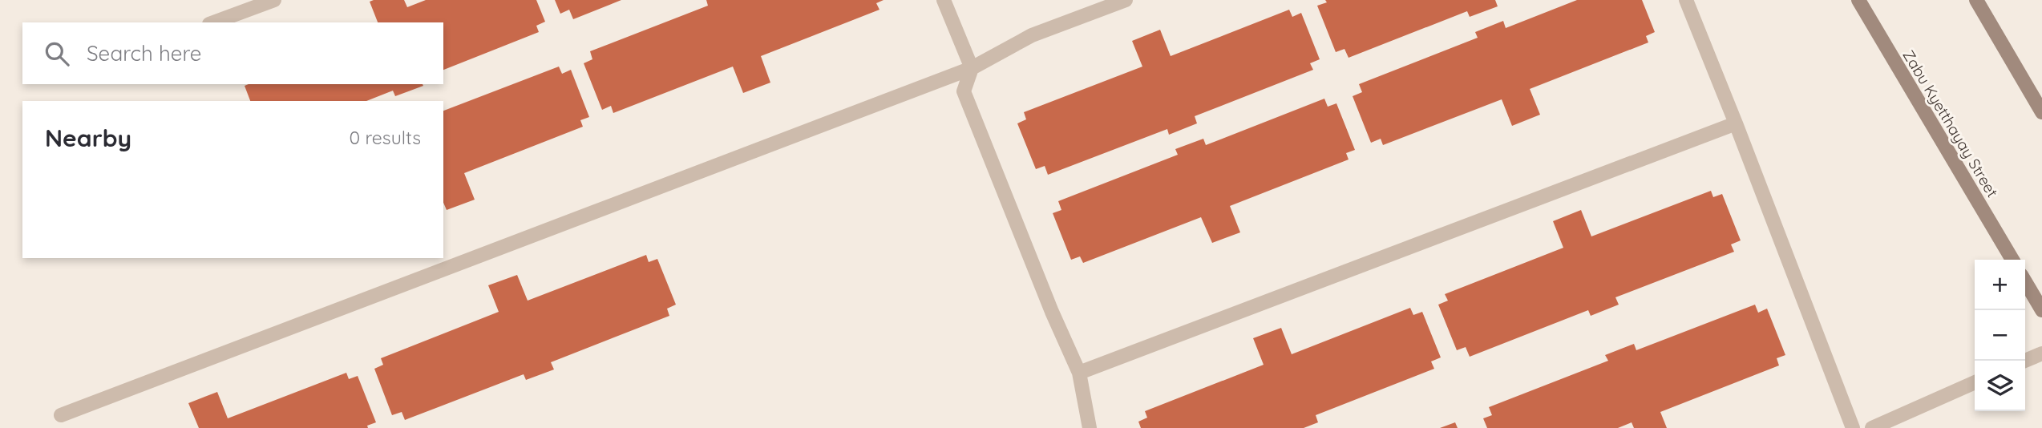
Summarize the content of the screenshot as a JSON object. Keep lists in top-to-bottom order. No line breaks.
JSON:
{"streets":{"main road":["Zabu Kyetthayay Street"]},"page":{"search":"Search here","heading":["Nearby","0 results"],"map_buttons":["+","−"]}}
